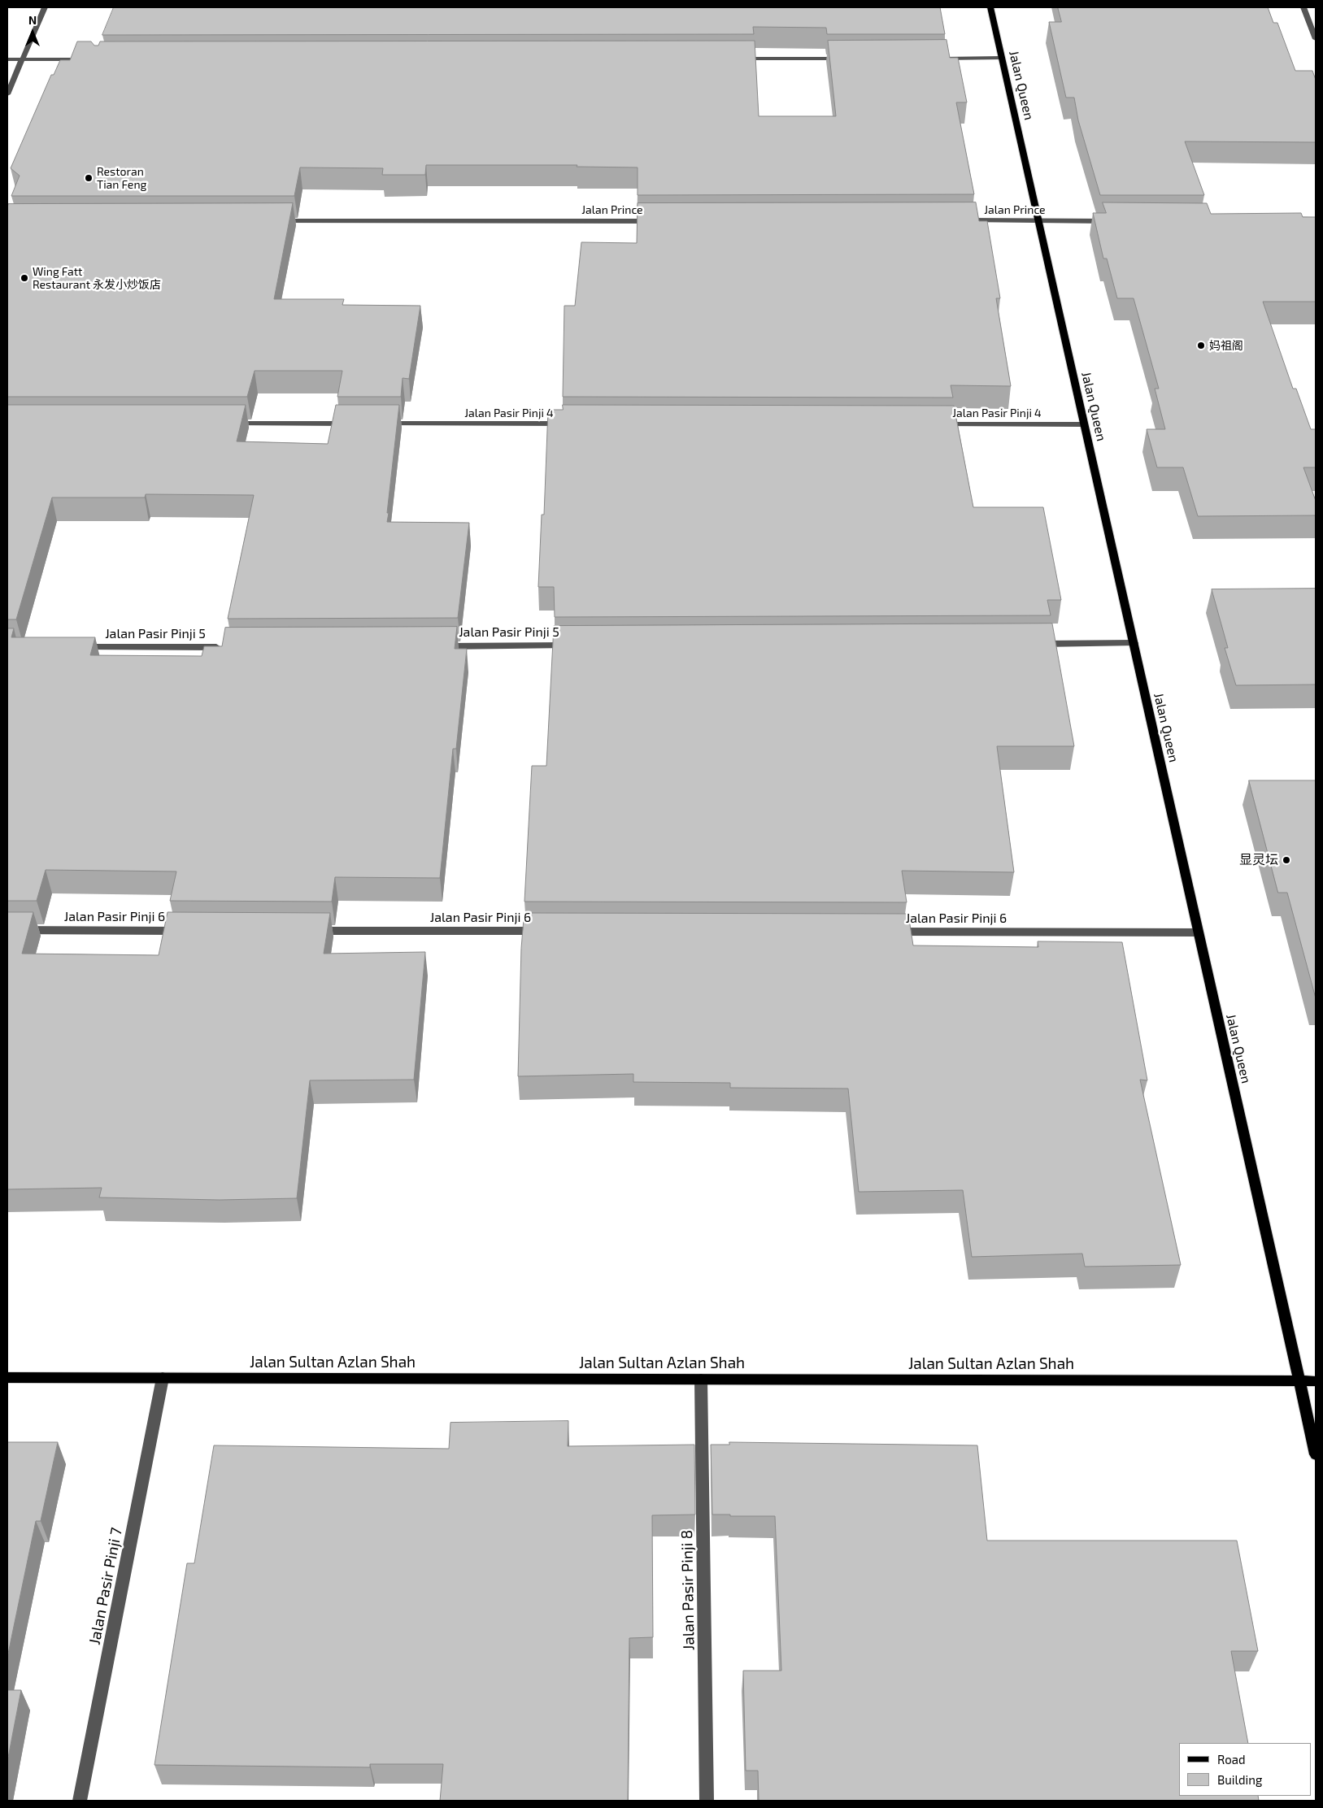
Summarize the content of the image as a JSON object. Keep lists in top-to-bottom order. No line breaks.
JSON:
{"streets":{"main road":["Jalan Queen","Jalan Sultan Azlan Shah"],"street":["Jalan Prince","Jalan Pasir Pinji 4","Jalan Pasir Pinji 5","Jalan Pasir Pinji 6","Jalan Pasir Pinji 7","Jalan Pasir Pinji 8"]},"crossings":[["Jalan Queen","Jalan Prince"],["Jalan Queen","Jalan Pasir Pinji 4"],["Jalan Queen","Jalan Pasir Pinji 6"],["Jalan Queen","Jalan Sultan Azlan Shah"],["Jalan Sultan Azlan Shah","Jalan Pasir Pinji 7"],["Jalan Sultan Azlan Shah","Jalan Pasir Pinji 8"]],"places":["Restoran Tian Feng","Wing Fatt Restaurant 永发小炒饭店","妈祖阁","显灵坛"],"legend":["Road","Building"],"north":"top"}
